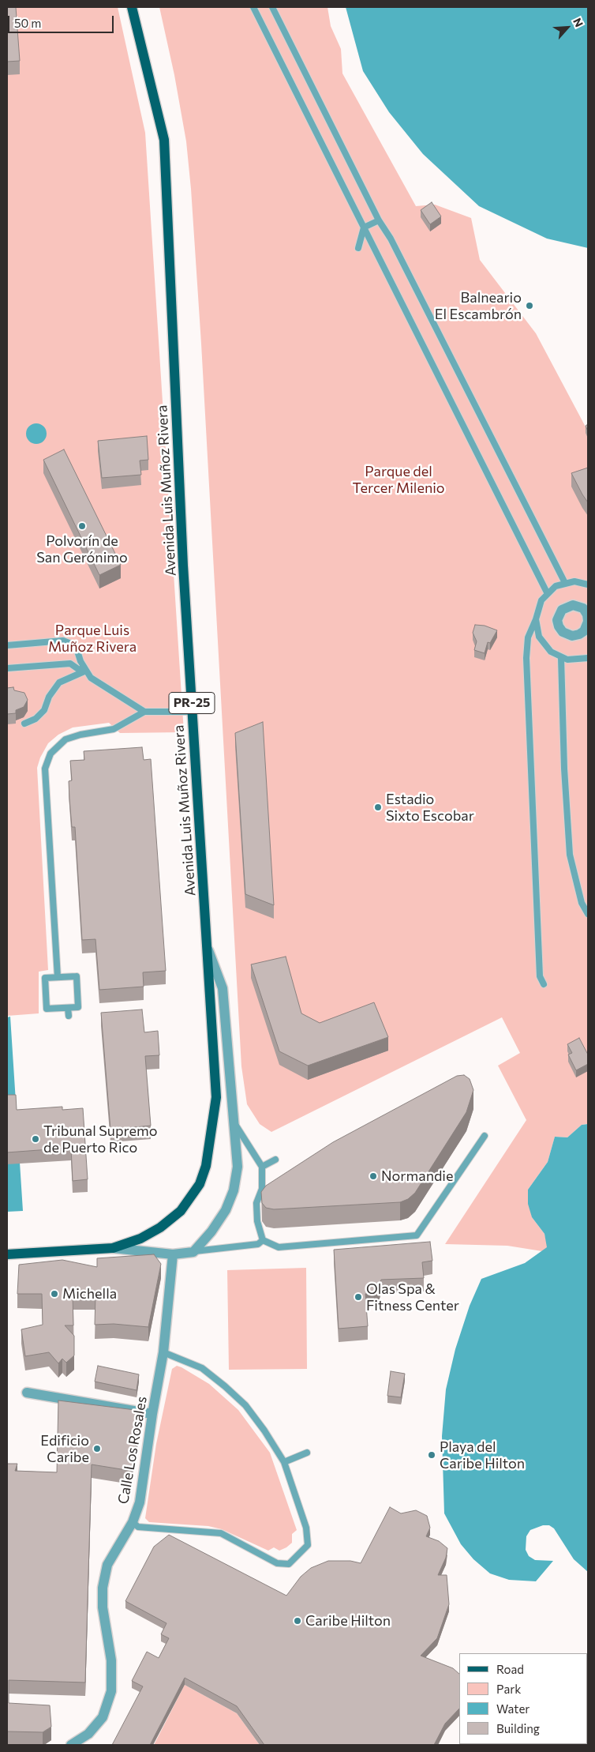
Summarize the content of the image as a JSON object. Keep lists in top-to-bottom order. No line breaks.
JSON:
{"streets":{"main road":["Avenida Luis Muñoz Rivera","PR-25"],"street":["Calle Los Rosales"]},"parks":["Parque del Tercer Milenio","Parque Luis Muñoz Rivera"],"places":["Balneario El Escambrón","Polvorín de San Gerónimo","Estadio Sixto Escobar","Tribunal Supremo de Puerto Rico","Normandie","Michella","Olas Spa & Fitness Center","Edificio Caribe","Playa del Caribe Hilton","Caribe Hilton"],"legend":["Road","Park","Water","Building"],"scale_bar":"50 m","north":"top right"}
